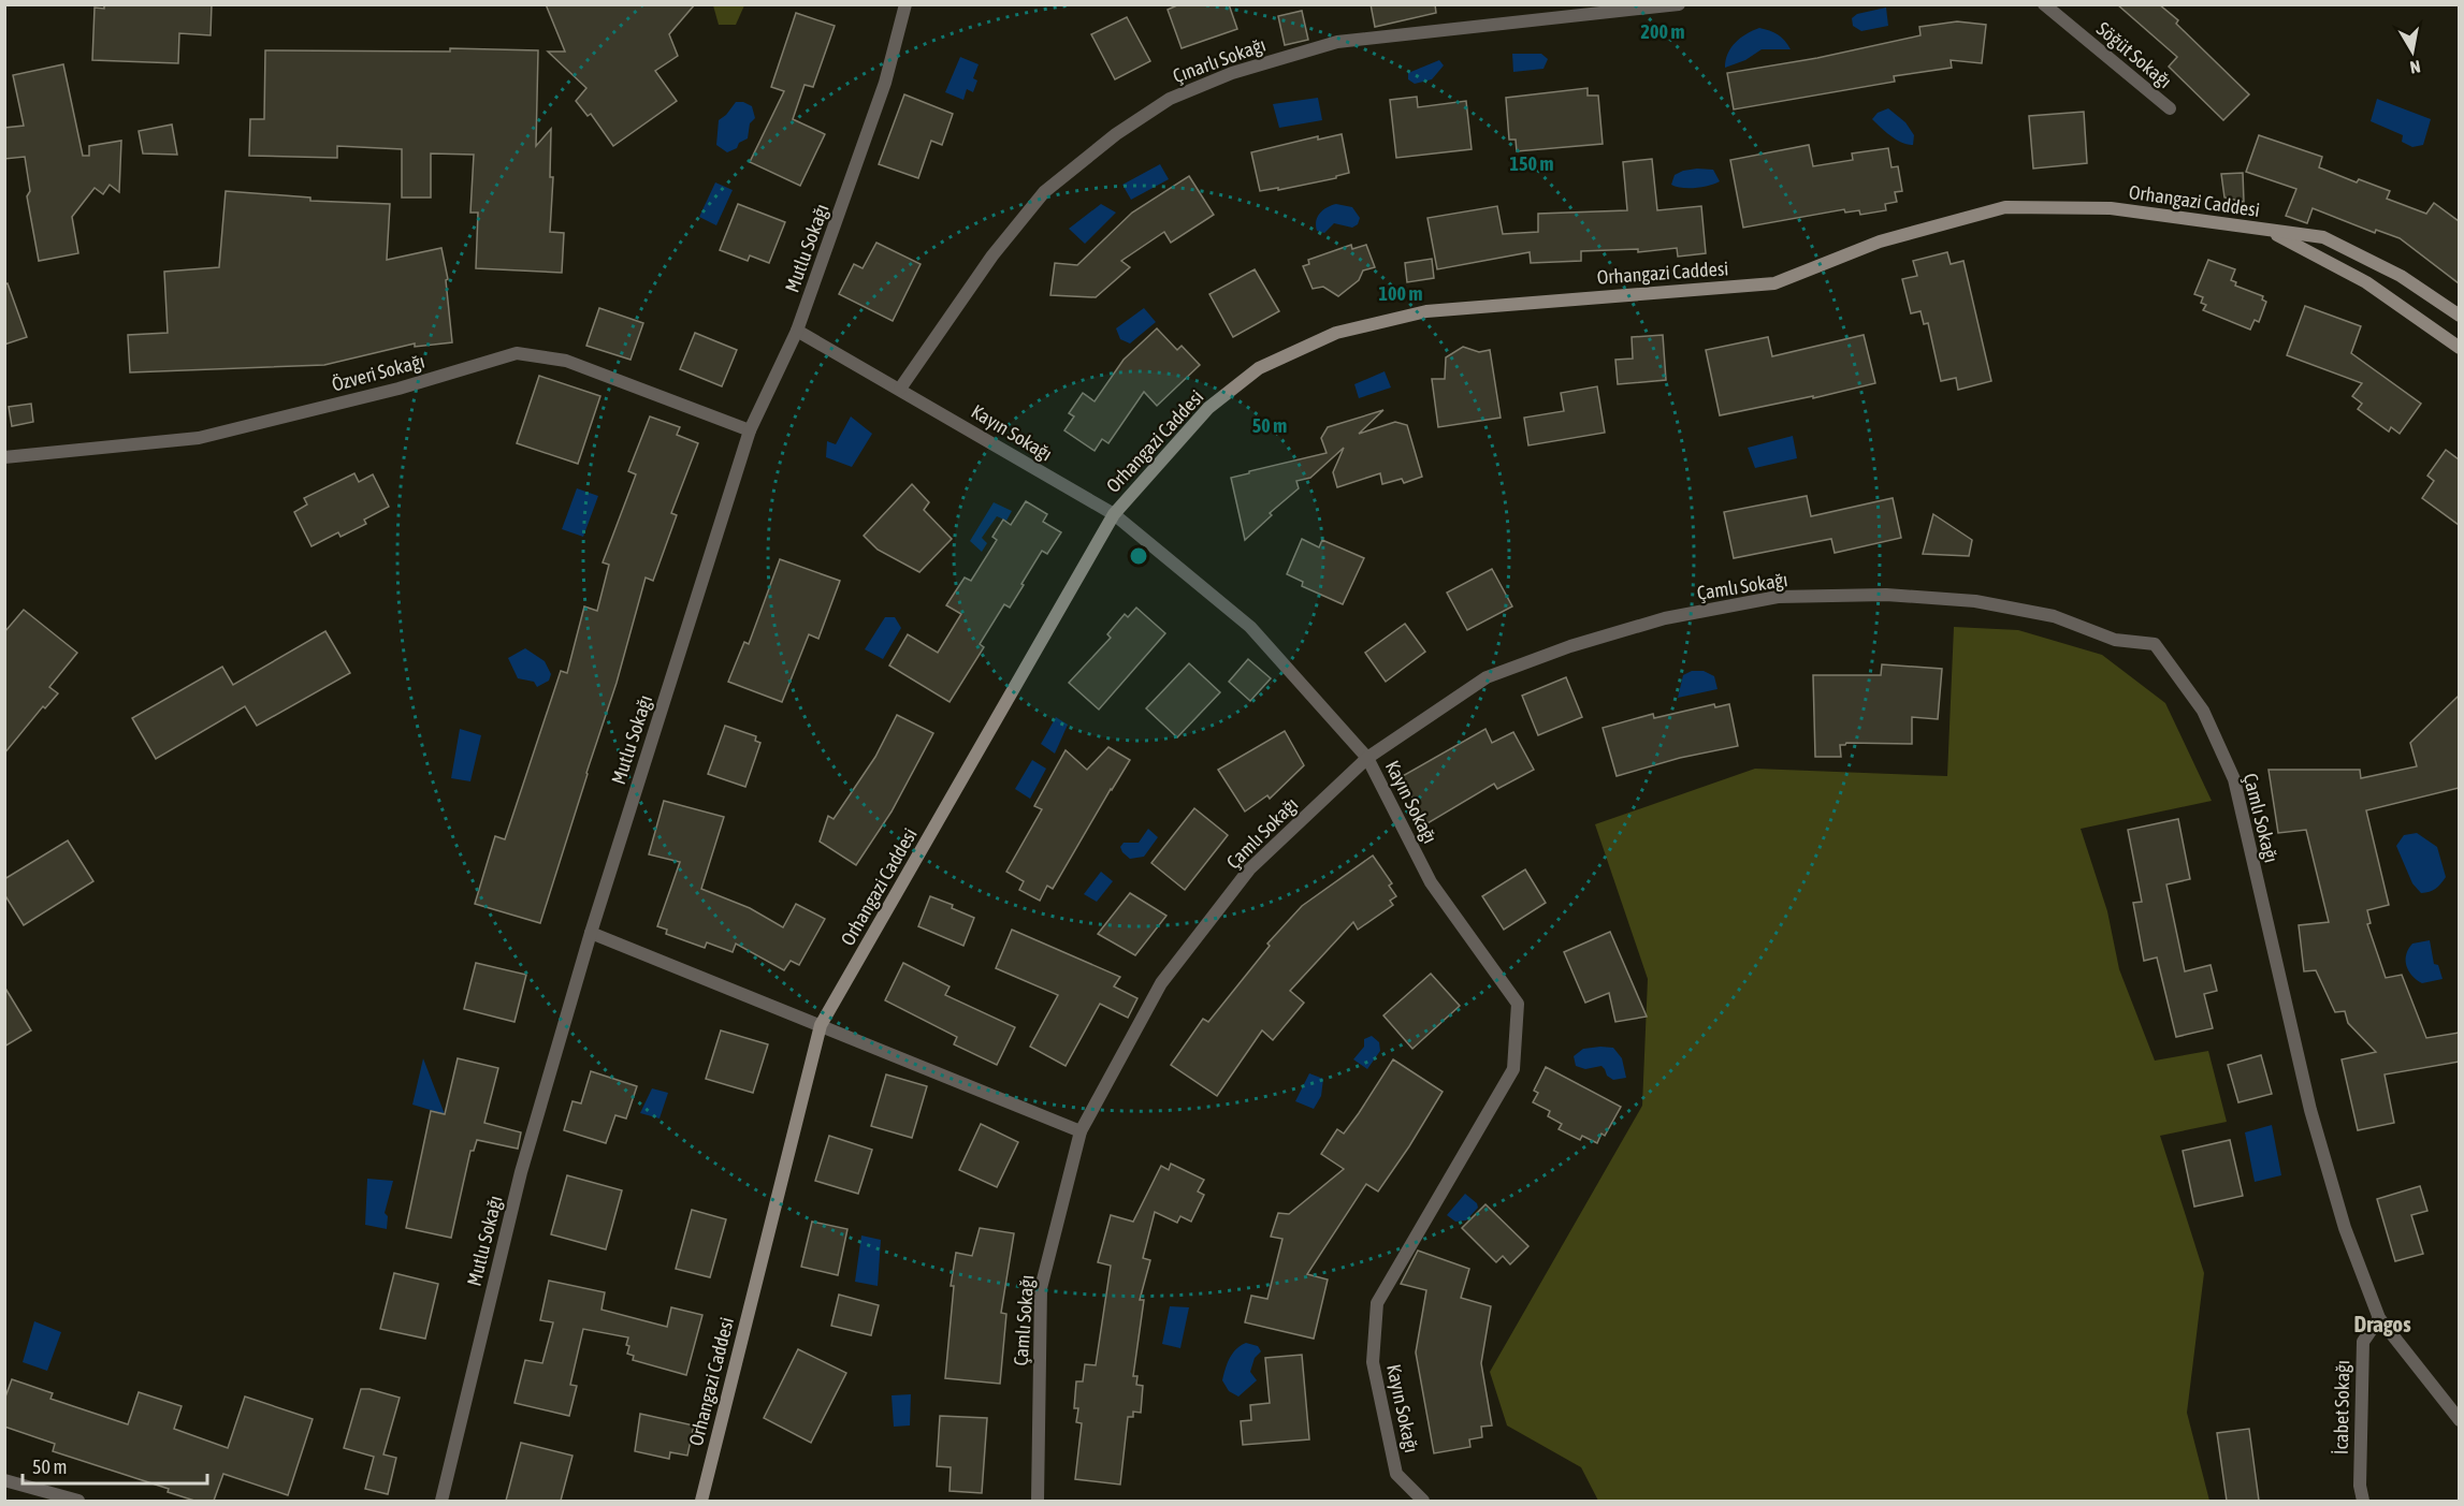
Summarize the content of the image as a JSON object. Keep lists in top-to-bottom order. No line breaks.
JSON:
{"streets":{"street":["Söğüt Sokağı","Çınarlı Sokağı","Orhangazi Caddesi","Mutlu Sokağı","Özveri Sokağı","Kayın Sokağı","Çamlı Sokağı","İcabet Sokağı"]},"crossings":[["Çınarlı Sokağı","Kayın Sokağı"],["Orhangazi Caddesi","Kayın Sokağı"],["Mutlu Sokağı","Özveri Sokağı"],["Mutlu Sokağı","Kayın Sokağı"],["Kayın Sokağı","Çamlı Sokağı"],["Çamlı Sokağı","İcabet Sokağı"]],"districts":["Dragos"],"scale_bar":"50 m","north":"bottom","rings":["200 m","150 m","100 m","50 m"]}
